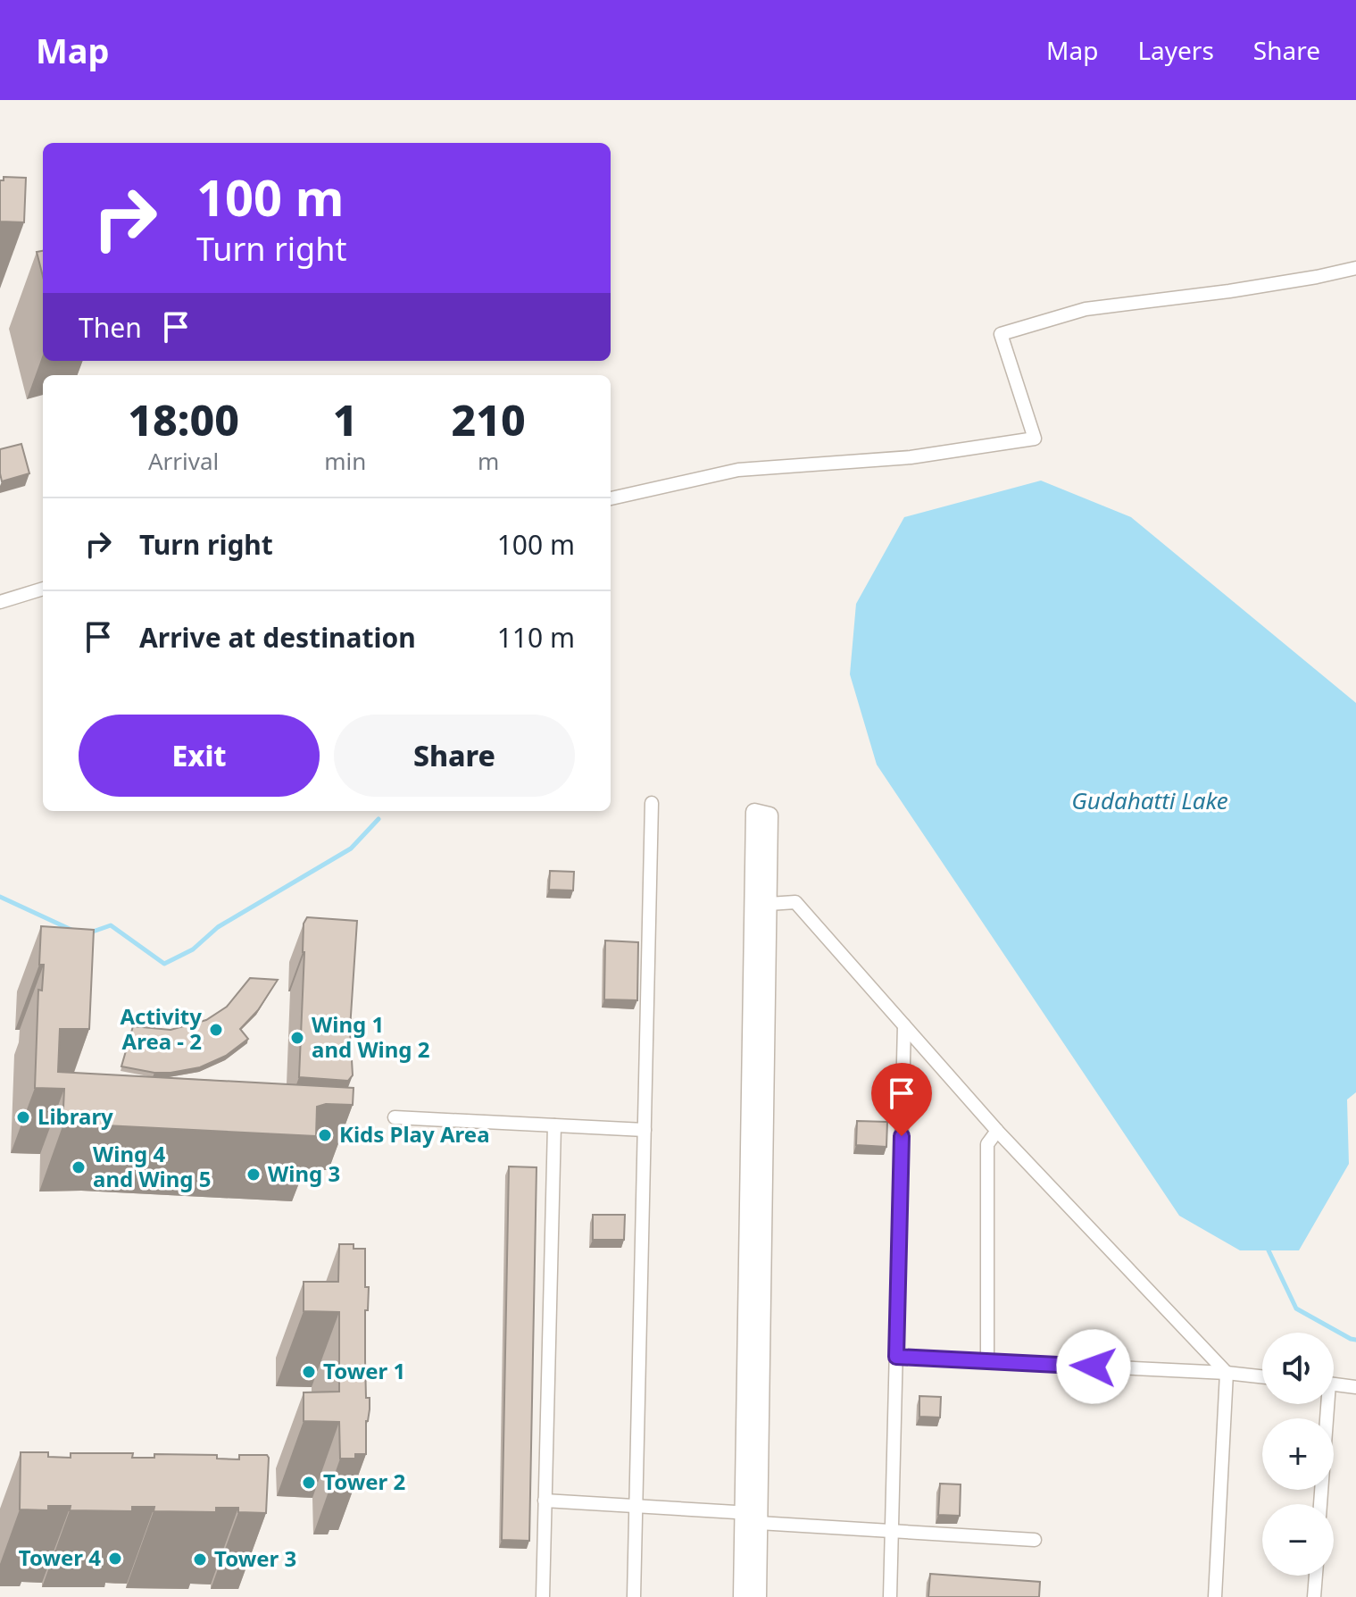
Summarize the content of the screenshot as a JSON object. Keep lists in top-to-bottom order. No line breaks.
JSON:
{"water":["Gudahatti Lake"],"places":["Activity Area - 2","Wing 1 and Wing 2","Library","Kids Play Area","Wing 4 and Wing 5","Wing 3","Tower 1","Tower 2","Tower 4","Tower 3"],"page":{"header":"Map","nav":["Map","Layers","Share"],"turn":["100 m","Turn right"],"then":"Then","eta":["18:00","Arrival","1","min","210","m"],"list":[{"name":"Turn right","value":"100 m"},{"name":"Arrive at destination","value":"110 m"}],"buttons":["Exit","Share"],"map_buttons":["+","−"]}}
